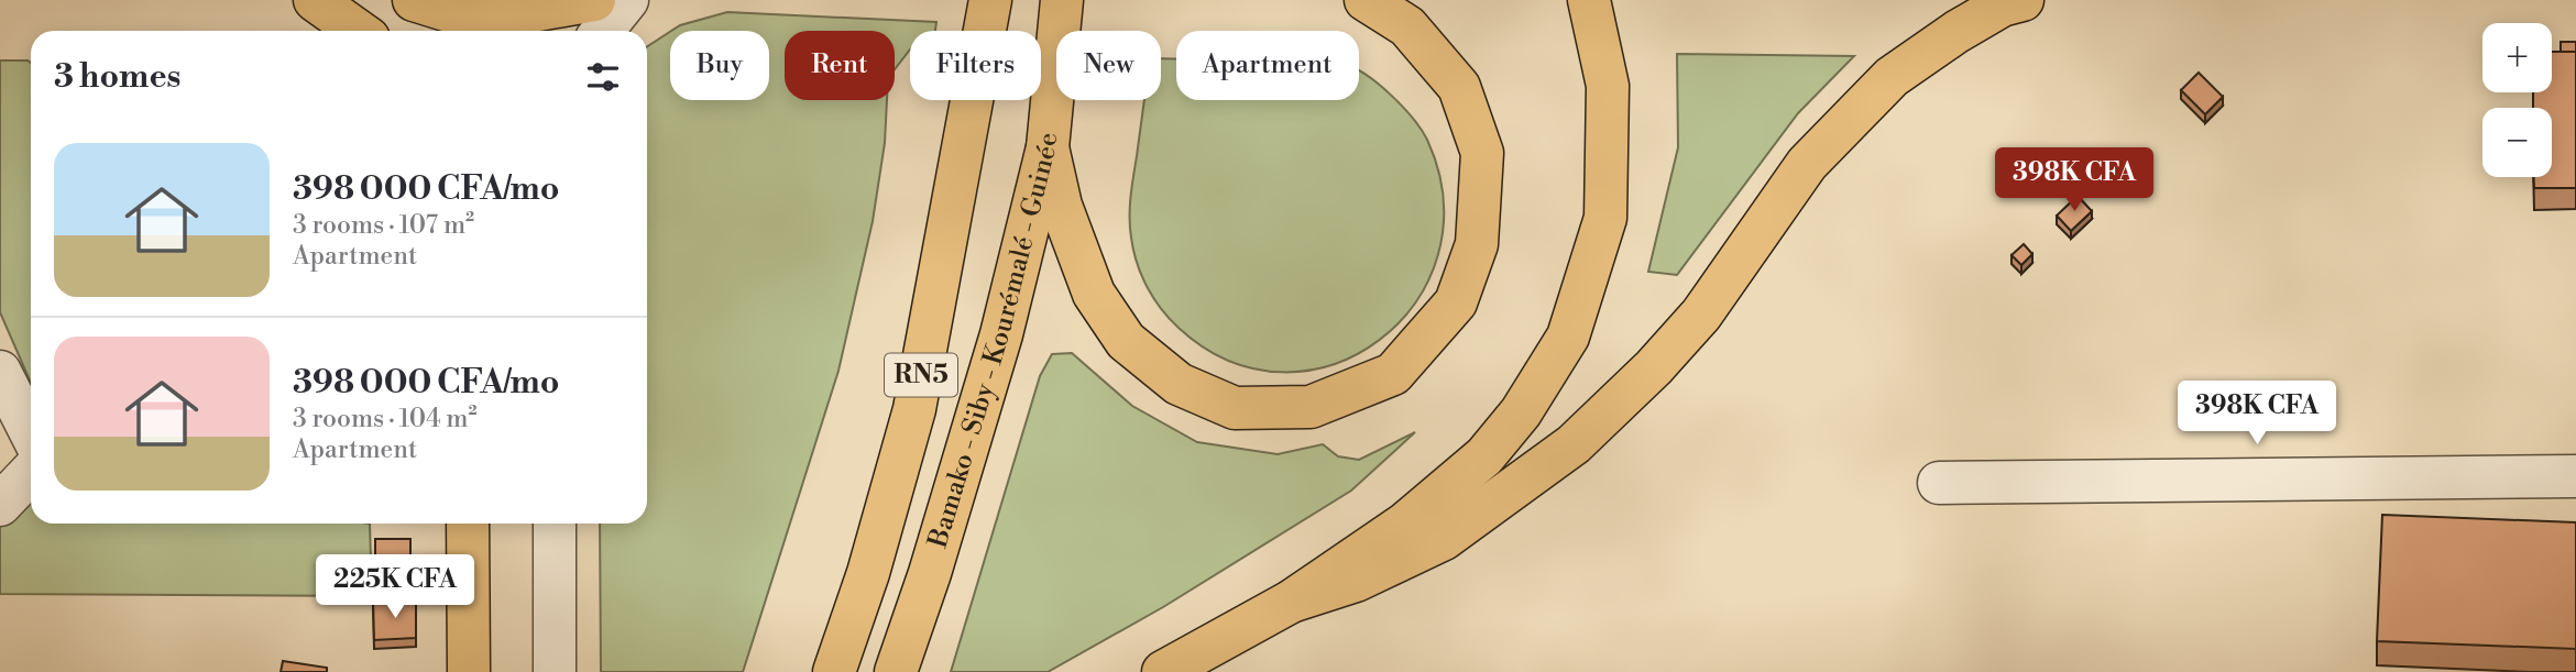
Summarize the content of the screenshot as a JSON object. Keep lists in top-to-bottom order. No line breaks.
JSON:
{"streets":{"main road":["Bamako - Siby - Kourémalé - Guinée","RN5"]},"page":{"map_buttons":["+","−"],"chip":["Buy","Rent","Filters","New","Apartment"],"heading":"3 homes","list":[{"name":"398 000 CFA/mo","note":"3 rooms · 107 m² · Apartment"},{"name":"398 000 CFA/mo","note":"3 rooms · 104 m² · Apartment"}],"price":["398K CFA","398K CFA","225K CFA"]}}
